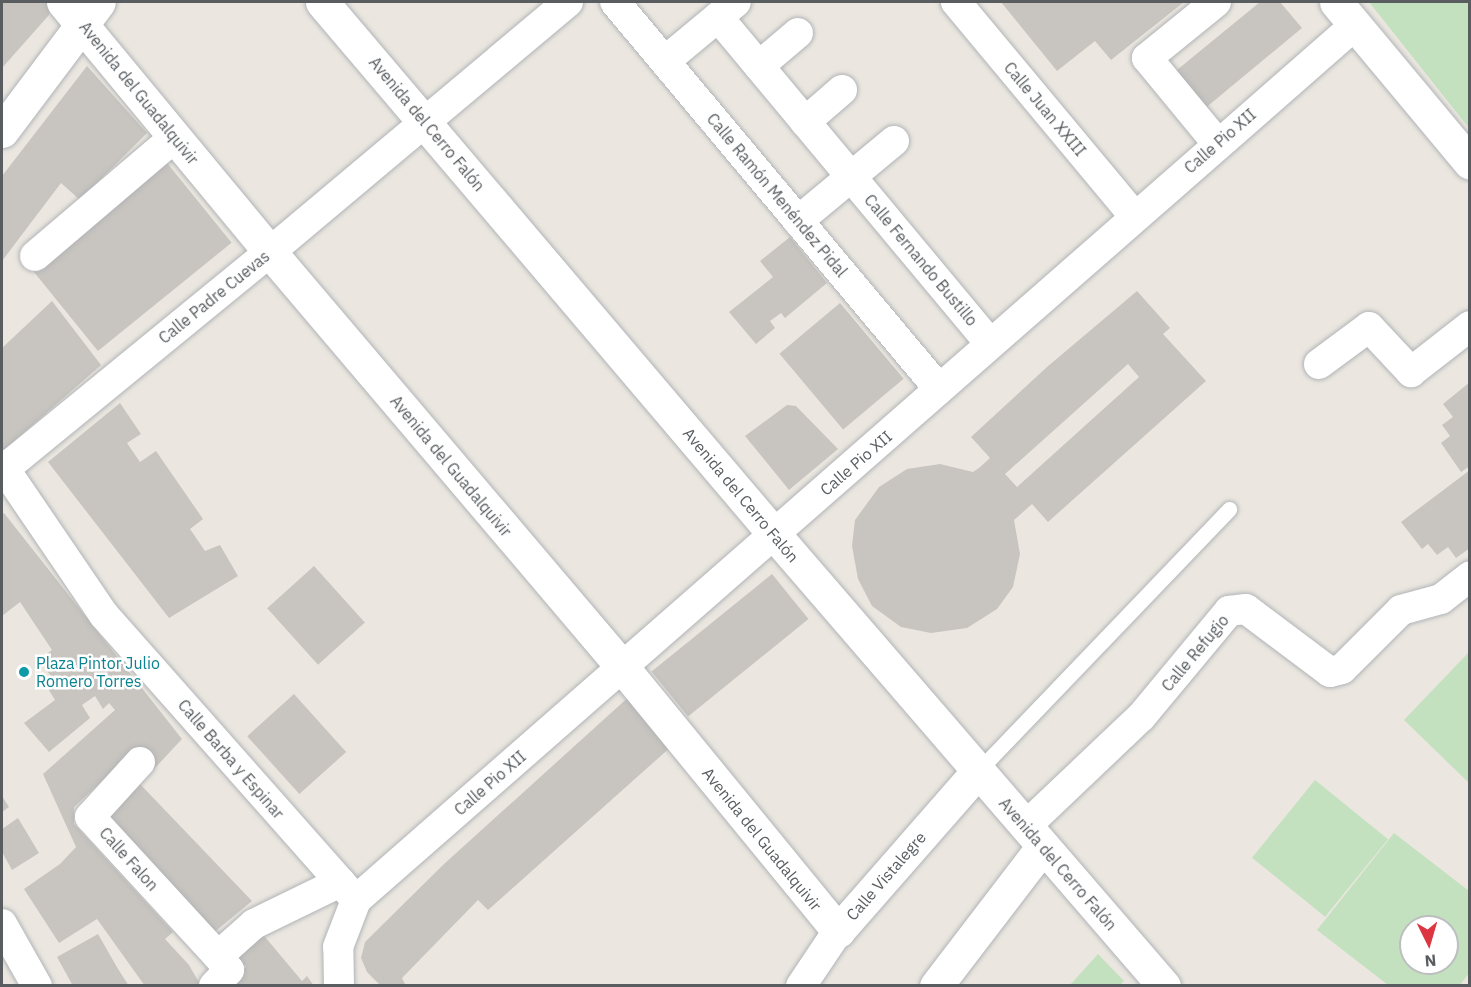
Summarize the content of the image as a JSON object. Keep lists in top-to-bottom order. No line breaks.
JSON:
{"streets":{"street":["Avenida del Guadalquivir","Calle Juan XXIII","Avenida del Cerro Falón","Calle Pio XII","Calle Ramón Menéndez Pidal","Calle Fernando Bustillo","Calle Padre Cuevas","Calle Refugio","Calle Barba y Espinar","Calle Falon","Calle Vistalegre"]},"crossings":[["Avenida del Guadalquivir","Calle Pio XII"],["Avenida del Guadalquivir","Calle Padre Cuevas"],["Avenida del Guadalquivir","Calle Vistalegre"],["Calle Juan XXIII","Calle Pio XII"],["Avenida del Cerro Falón","Calle Pio XII"],["Avenida del Cerro Falón","Calle Padre Cuevas"],["Avenida del Cerro Falón","Calle Refugio"],["Avenida del Cerro Falón","Calle Vistalegre"],["Calle Pio XII","Calle Ramón Menéndez Pidal"],["Calle Pio XII","Calle Fernando Bustillo"],["Calle Pio XII","Calle Barba y Espinar"],["Calle Ramón Menéndez Pidal","Calle Fernando Bustillo"],["Calle Padre Cuevas","Calle Barba y Espinar"]],"places":["Plaza Pintor Julio Romero Torres"],"north":"bottom"}
